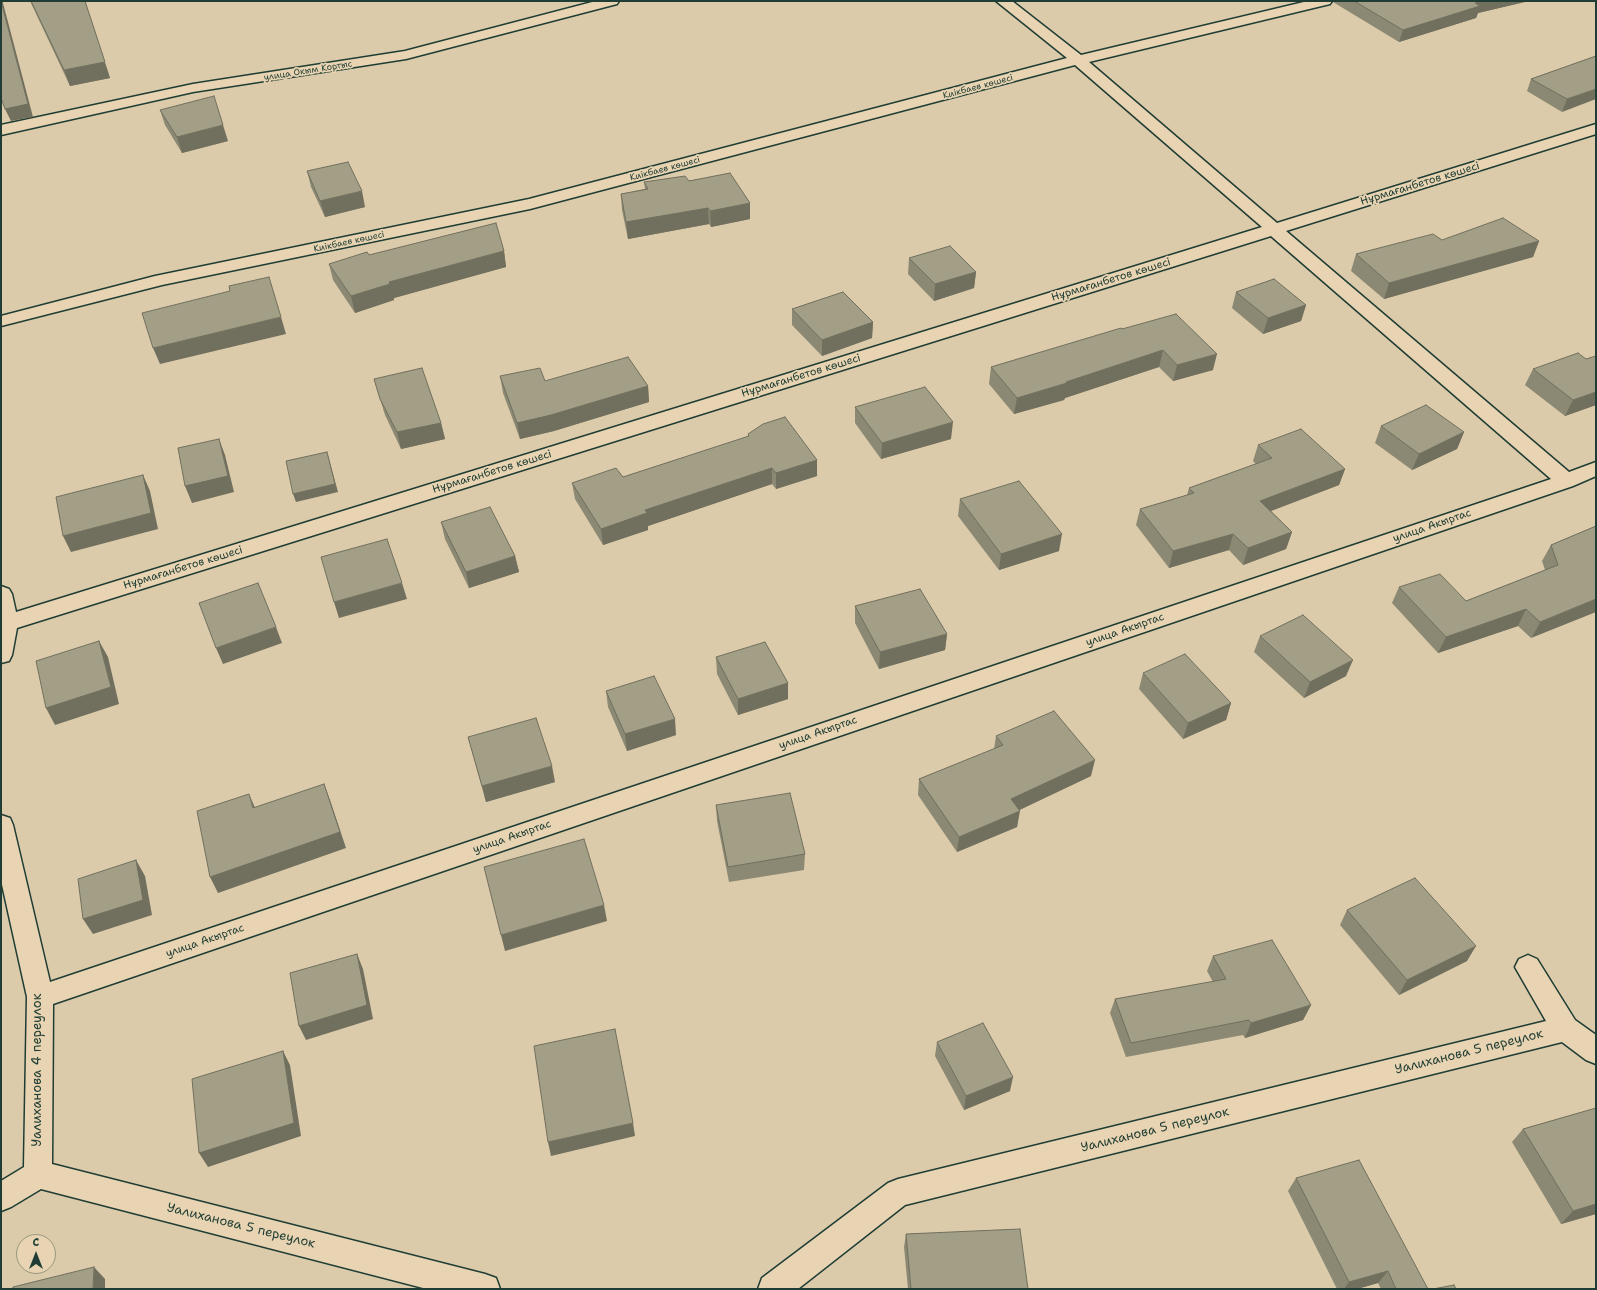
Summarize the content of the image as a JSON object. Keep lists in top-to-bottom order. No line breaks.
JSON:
{"streets":{"street":["улица Окым Кортыс","Киікбаев көшесі","Нұрмағанбетов көшесі","улица Акыртас","Уалиханова 5 переулок","Уалиханова 4 переулок"]},"crossings":[["улица Акыртас","Уалиханова 4 переулок"],["Уалиханова 5 переулок","Уалиханова 4 переулок"]],"north":"top"}
